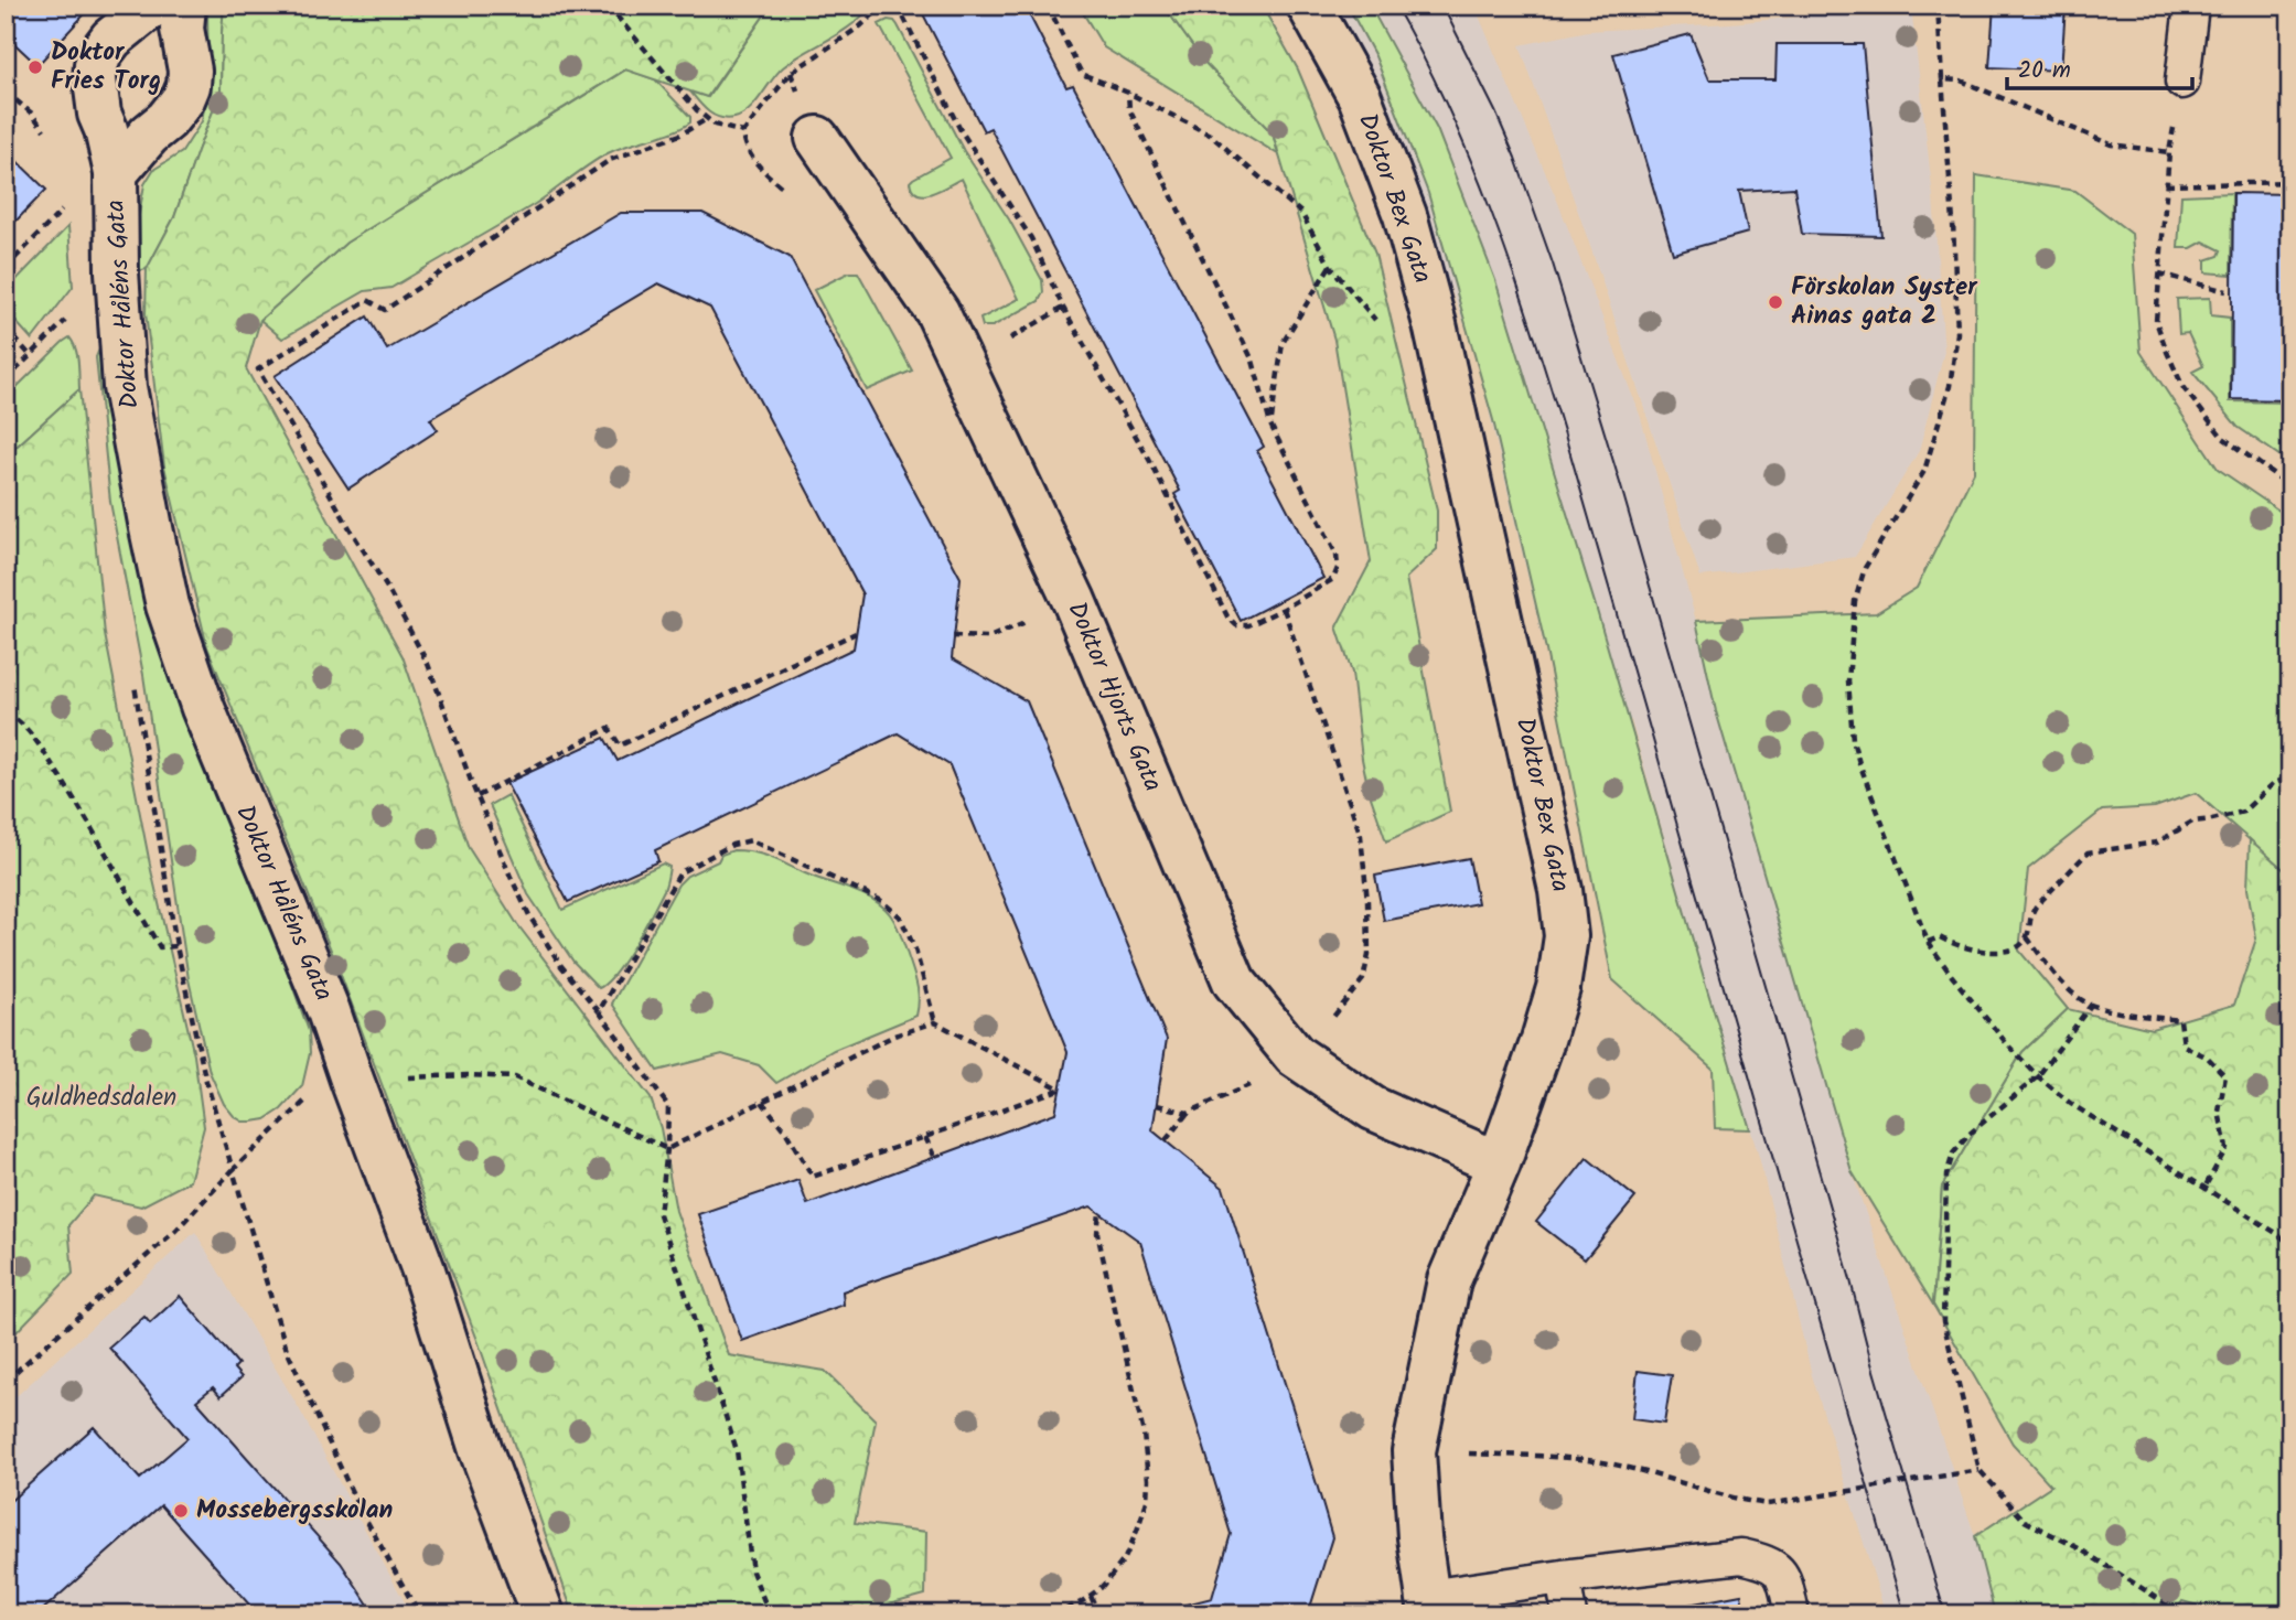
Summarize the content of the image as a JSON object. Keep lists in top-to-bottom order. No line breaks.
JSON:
{"streets":{"street":["Doktor Bex Gata","Doktor Håléns Gata","Doktor Hjorts Gata"]},"crossings":[["Doktor Bex Gata","Doktor Hjorts Gata"]],"parks":["Guldhedsdalen"],"places":["Doktor Fries Torg","Förskolan Syster Ainas gata 2","Mossebergsskolan"],"scale_bar":"20 m"}
